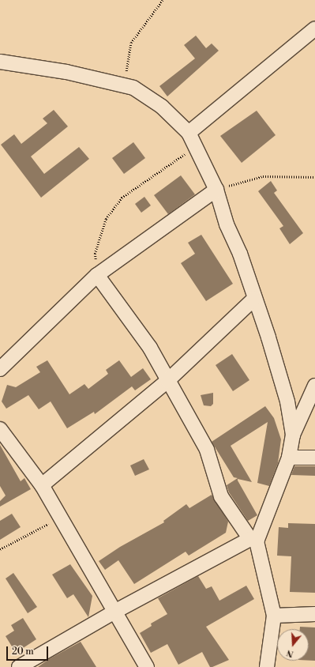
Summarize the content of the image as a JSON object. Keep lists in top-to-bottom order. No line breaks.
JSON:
{"scale_bar":"20 m","north":"bottom"}
